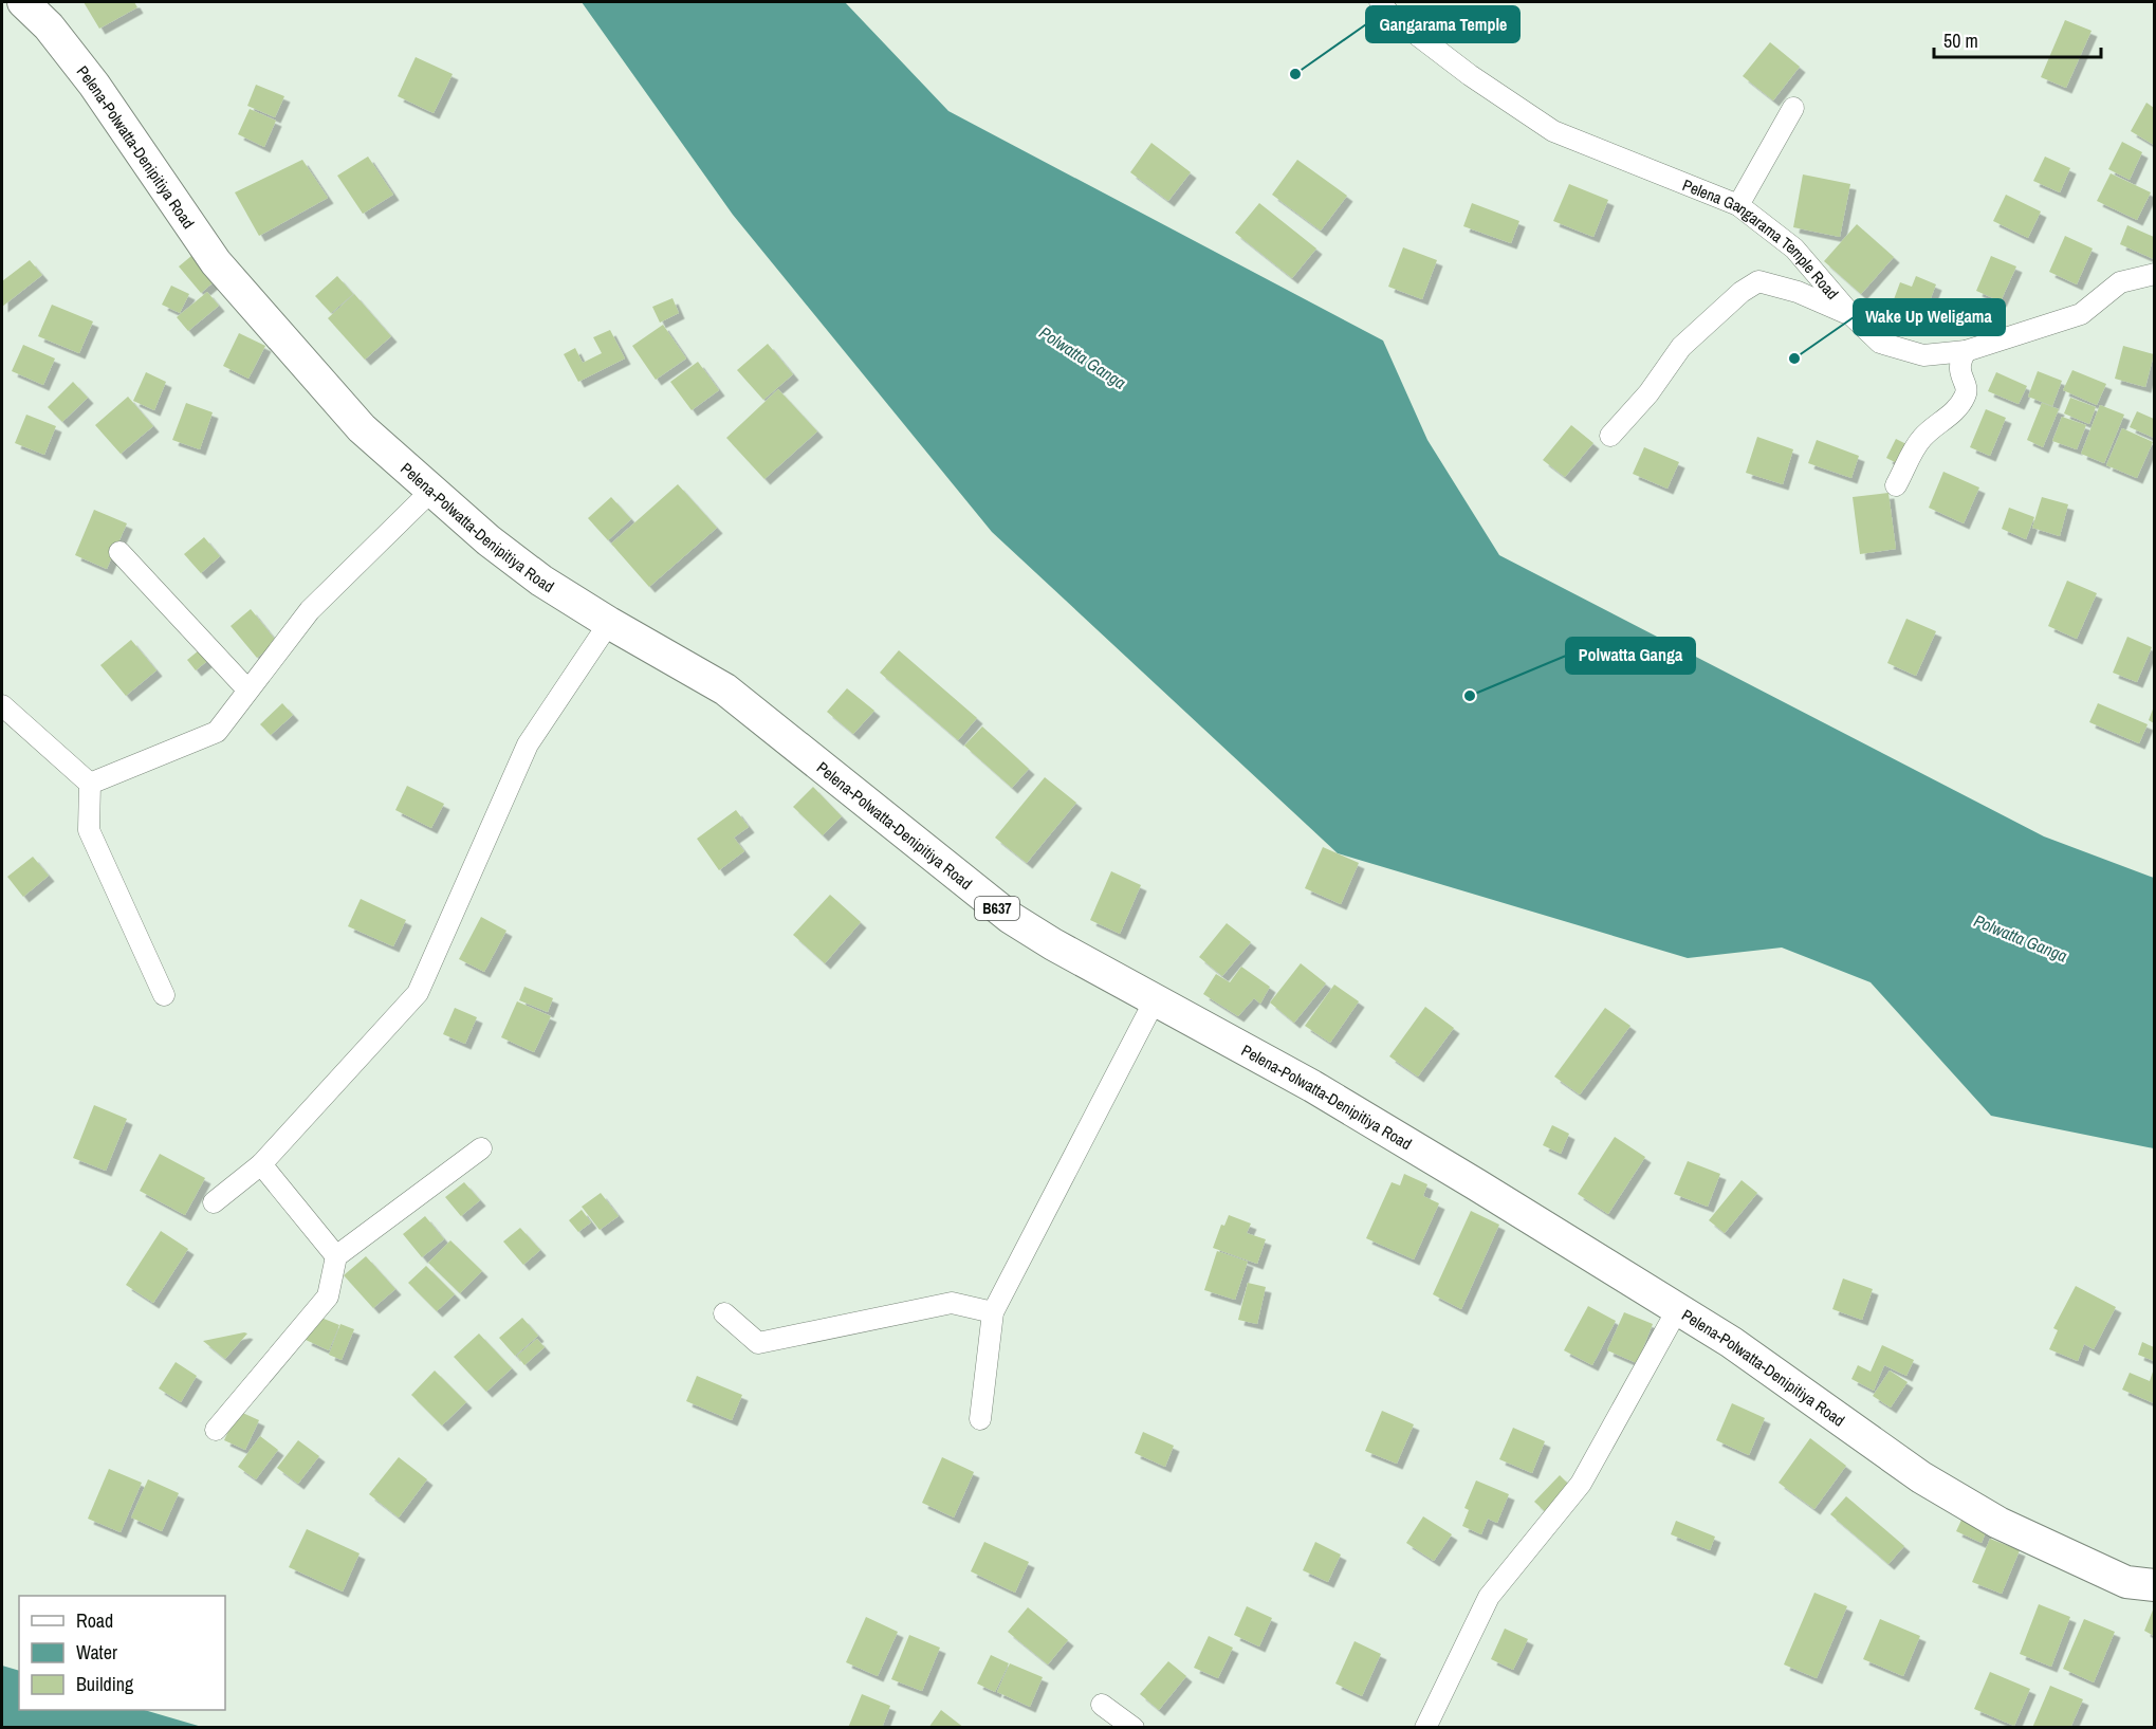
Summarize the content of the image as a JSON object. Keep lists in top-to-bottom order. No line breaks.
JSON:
{"streets":{"main road":["Pelena-Polwatta-Denipitiya Road","B637"],"street":["Pelena Gangarama Temple Road"]},"water":["Polwatta Ganga"],"places":["Gangarama Temple","Wake Up Weligama","Polwatta Ganga"],"legend":["Road","Water","Building"],"scale_bar":"50 m"}
